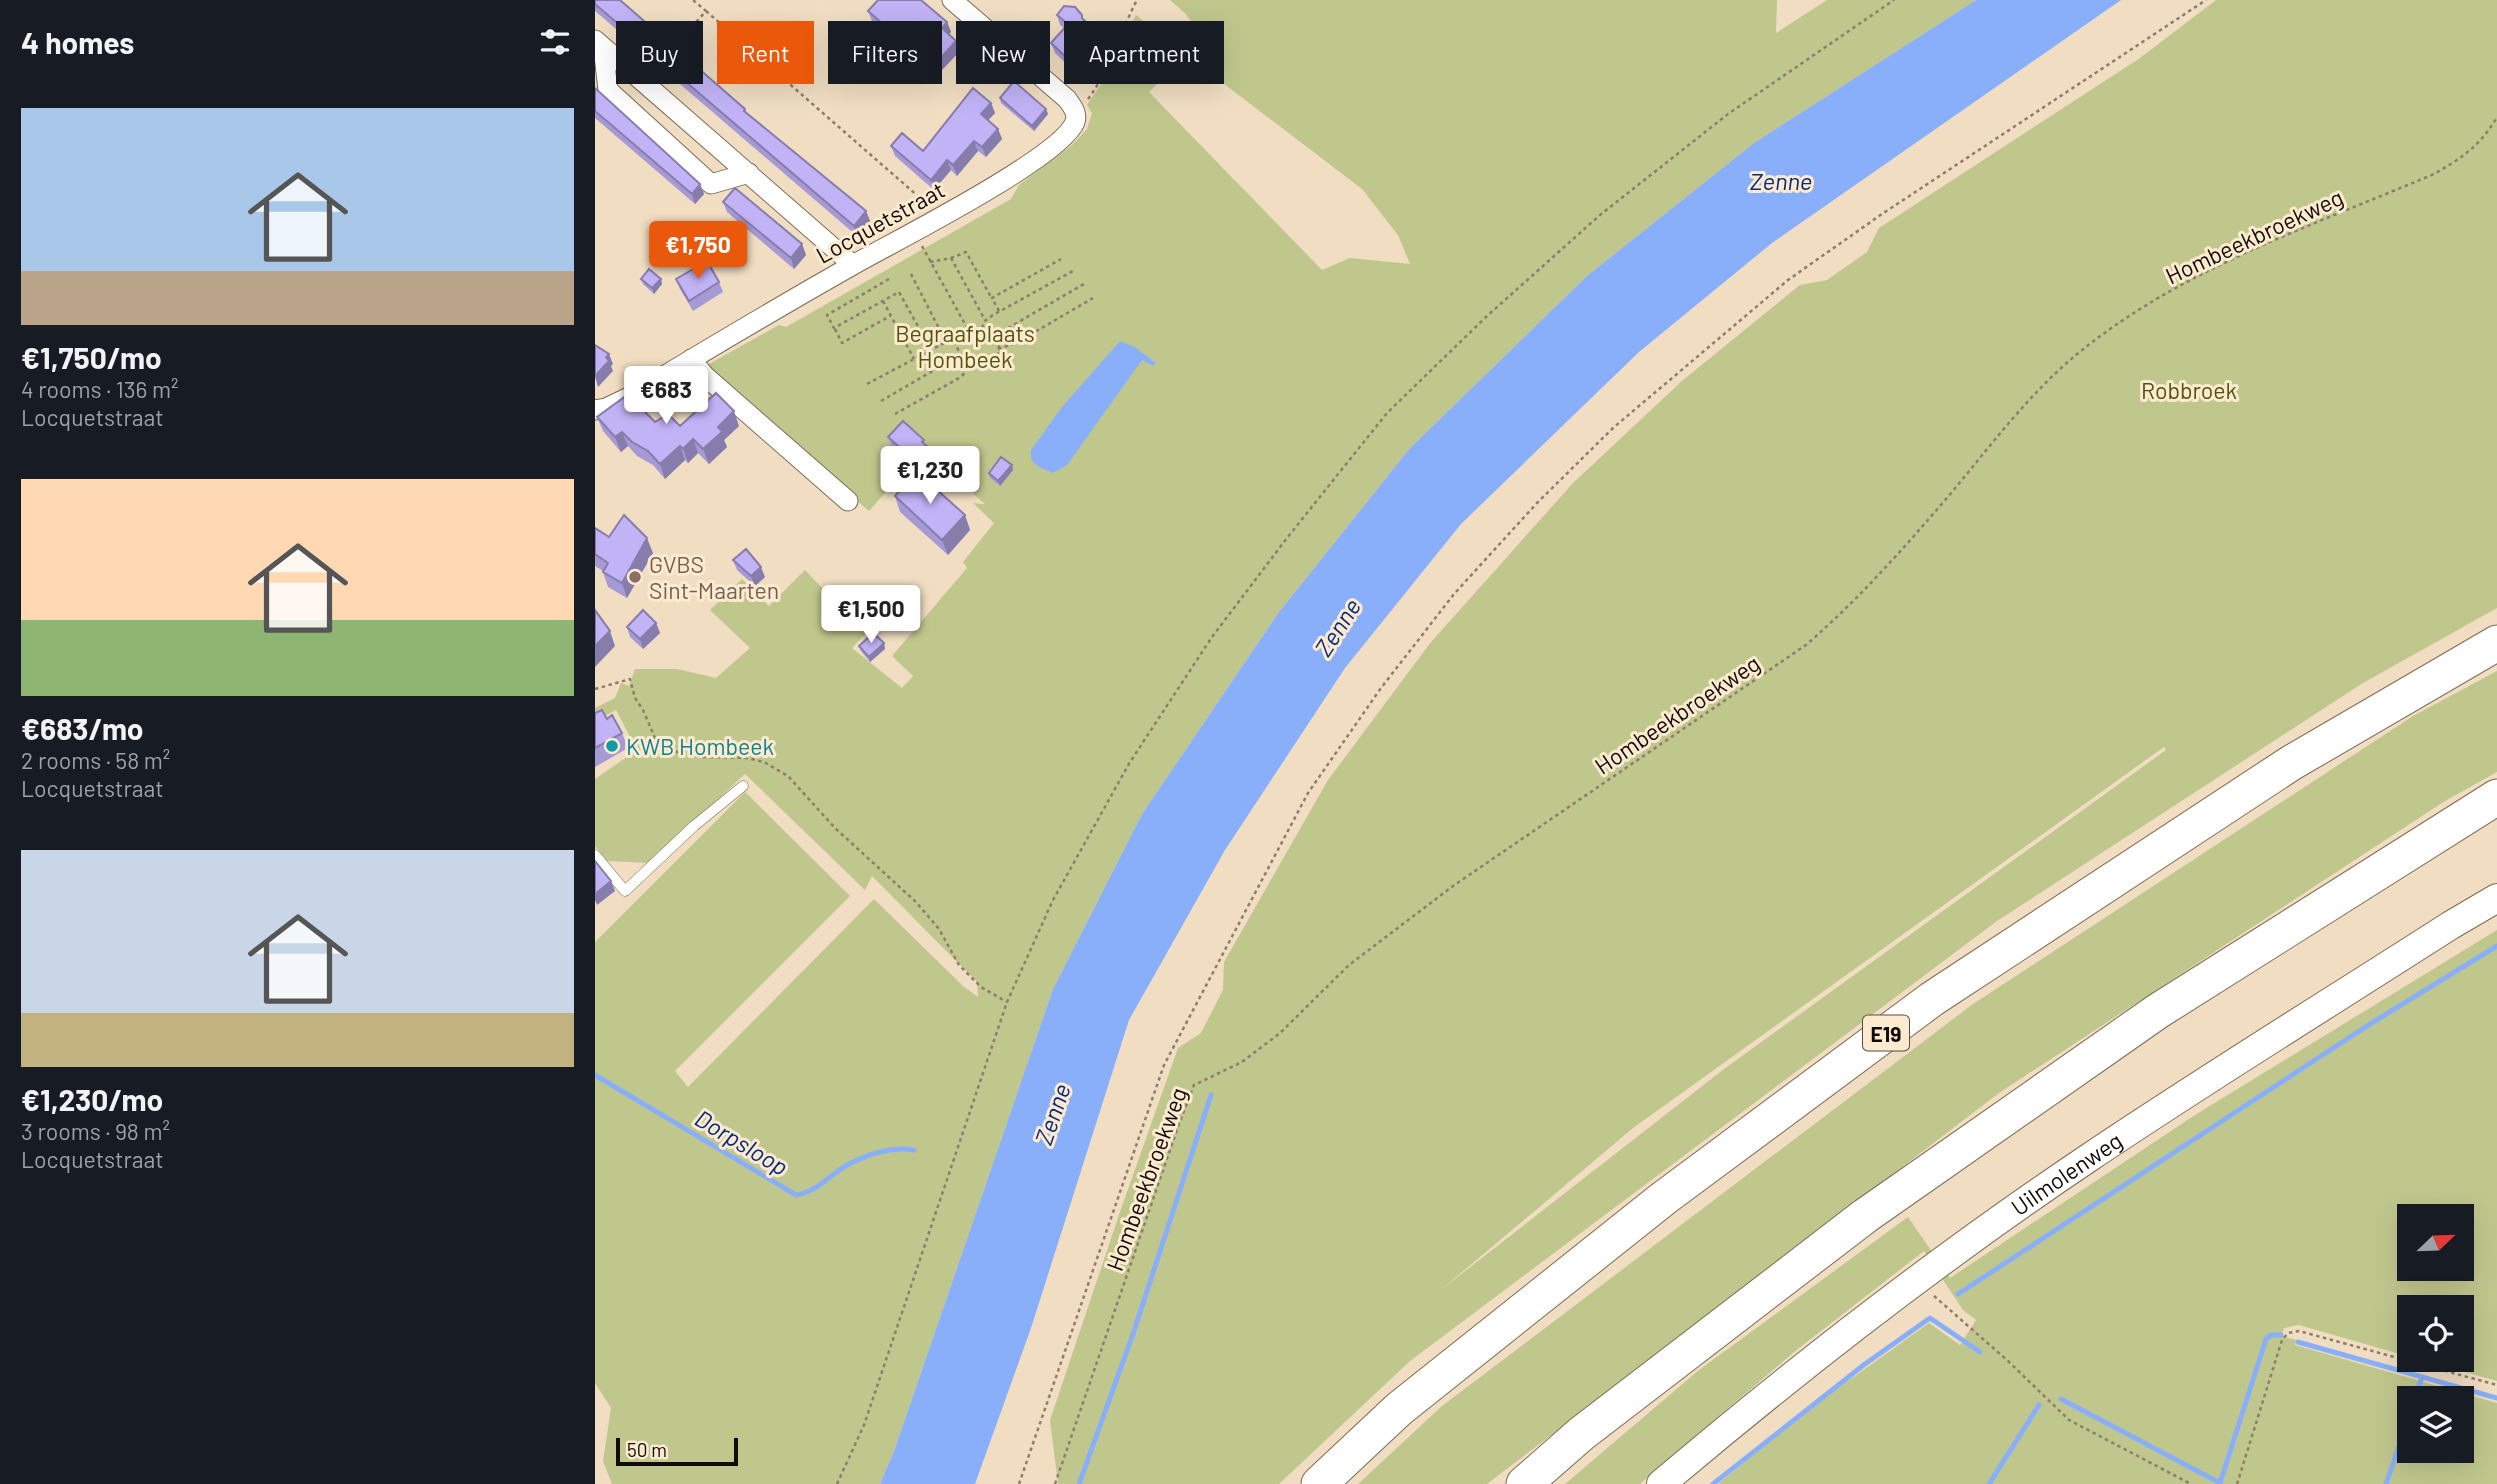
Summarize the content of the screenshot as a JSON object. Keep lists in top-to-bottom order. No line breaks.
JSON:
{"streets":{"highway":["E19"],"main road":["Uilmolenweg"],"street":["Locquetstraat"],"path":["Hombeekbroekweg"]},"water":["Zenne","Dorpsloop"],"parks":["Begraafplaats Hombeek","Robbroek"],"places":["GVBS Sint-Maarten","KWB Hombeek"],"scale_bar":"50 m","north":"top right","page":{"heading":"4 homes","chip":["Buy","Rent","Filters","New","Apartment"],"list":[{"name":"€1,750/mo","note":"4 rooms · 136 m² · Locquetstraat"},{"name":"€683/mo","note":"2 rooms · 58 m² · Locquetstraat"},{"name":"€1,230/mo","note":"3 rooms · 98 m² · Locquetstraat"}],"price":["€1,750","€683","€1,230","€1,500"],"scale":"50 m"}}
